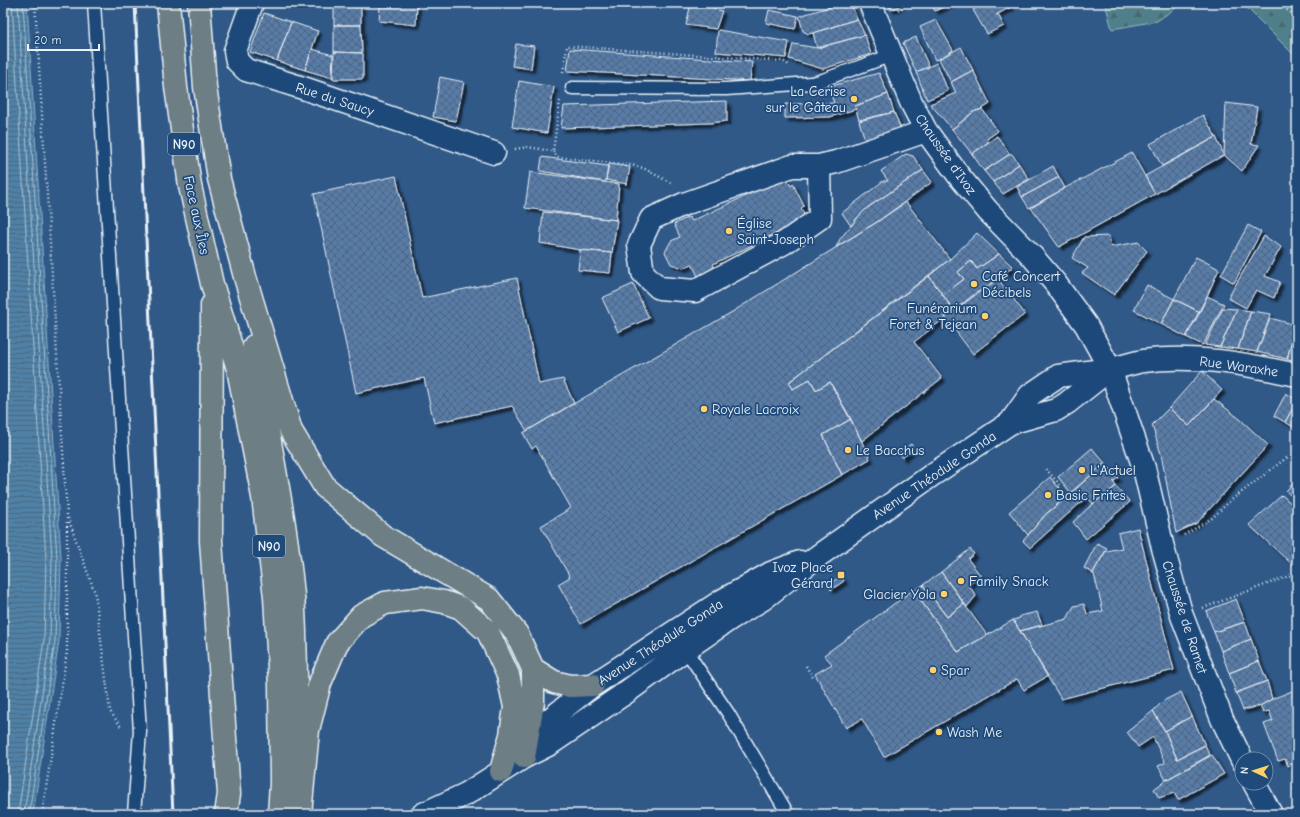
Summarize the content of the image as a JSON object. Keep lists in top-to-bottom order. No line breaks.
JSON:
{"streets":{"highway":["N90","Face aux Îles"],"main road":["Rue du Saucy","Chaussée d'Ivoz","Rue Waraxhe","Avenue Théodule Gonda","Chaussée de Ramet"]},"crossings":[["N90","Face aux Îles"],["Chaussée d'Ivoz","Rue Waraxhe"],["Chaussée d'Ivoz","Avenue Théodule Gonda"],["Chaussée d'Ivoz","Chaussée de Ramet"],["Rue Waraxhe","Avenue Théodule Gonda"],["Rue Waraxhe","Chaussée de Ramet"],["Avenue Théodule Gonda","Chaussée de Ramet"]],"places":{"other":["La Cerise sur le Gâteau","Église Saint-Joseph","Café Concert Décibels","Funérarium Foret & Tejean","Royale Lacroix","Le Bacchus","L'Actuel","Basic Frites","Family Snack","Glacier Yola","Spar","Wash Me"],"transit":["Ivoz Place Gérard"]},"scale_bar":"20 m","north":"left"}
